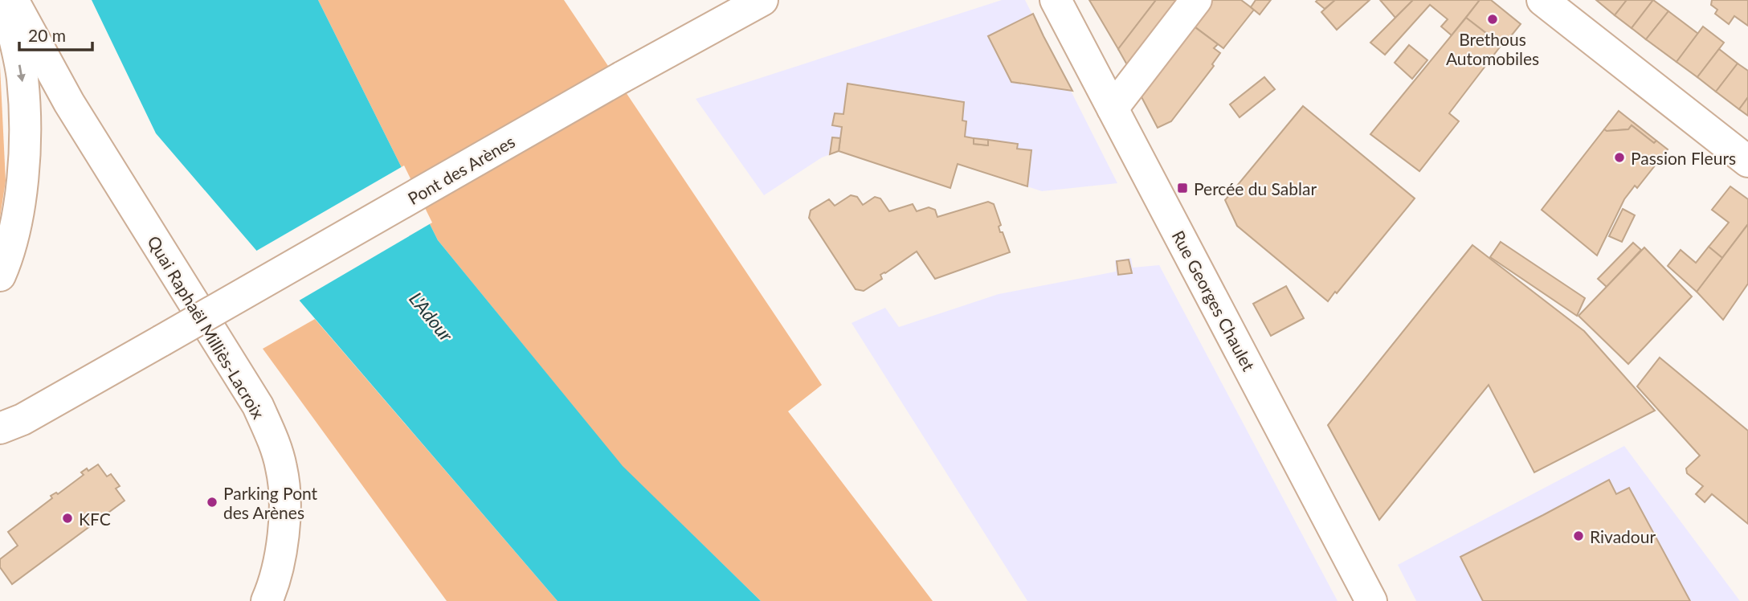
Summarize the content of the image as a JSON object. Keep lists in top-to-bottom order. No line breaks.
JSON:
{"streets":{"main road":["Pont des Arènes","Rue Georges Chaulet","Quai Raphaël Milliès-Lacroix"]},"water":["L'Adour"],"places":{"other":["Brethous Automobiles","Passion Fleurs","Parking Pont des Arènes","KFC","Rivadour"],"transit":["Percée du Sablar"]},"scale_bar":"20 m"}
